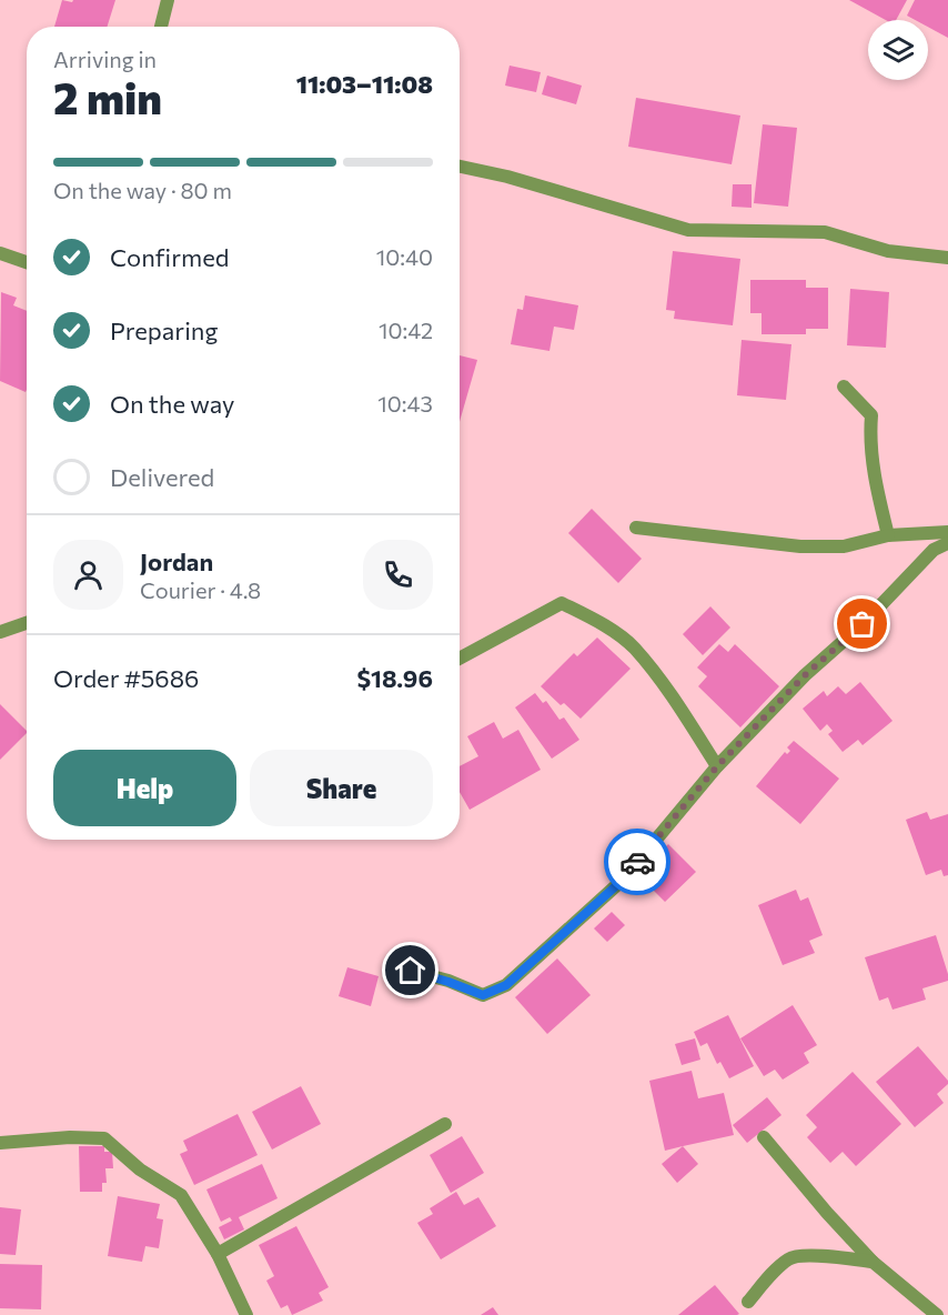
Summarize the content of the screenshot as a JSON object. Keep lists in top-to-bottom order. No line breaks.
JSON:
{"page":{"heading":["2 min","Arriving in","11:03–11:08"],"panel":["Jordan","Courier · 4.8","Order #5686","$18.96"],"bar":"On the way · 80 m","list":[["Confirmed","10:40"],["Preparing","10:42"],["On the way","10:43"],"Delivered"],"buttons":["Help","Share"]}}
